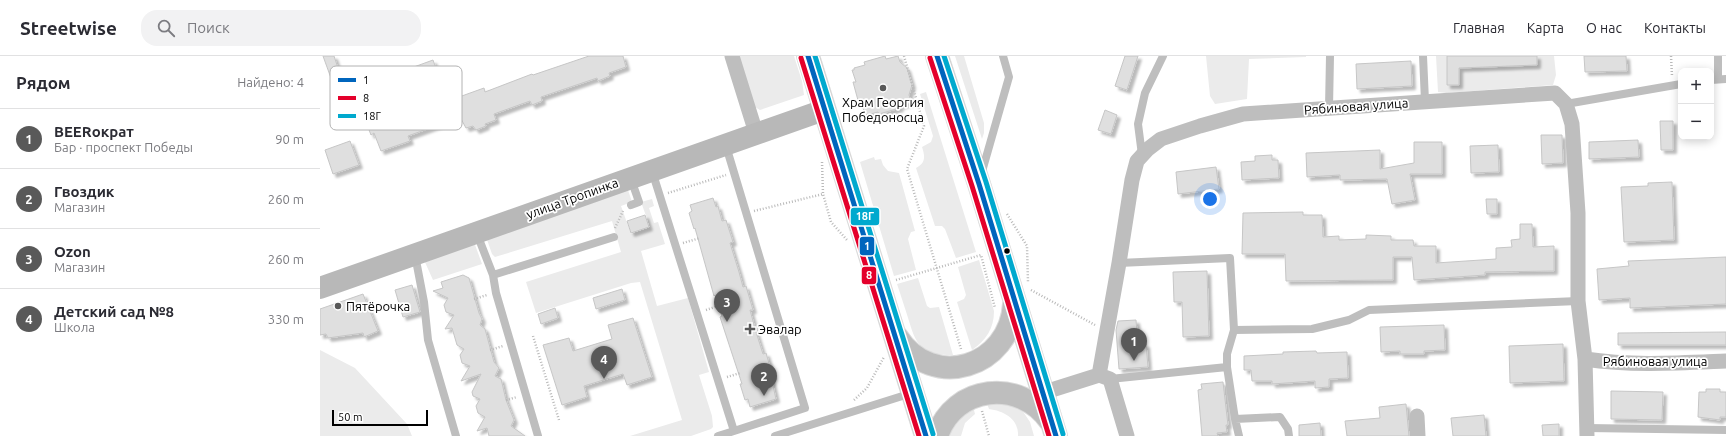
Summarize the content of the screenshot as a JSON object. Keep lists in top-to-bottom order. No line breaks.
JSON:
{"streets":{"main road":["улица Тропинка"],"street":["Рябиновая улица"]},"places":{"other":["Храм Георгия Победоносца","Пятёрочка"],"health":["Эвалар"]},"lines":["transit line 1","transit line 18Г","transit line 8"],"legend":["1","8","18Г"],"scale_bar":"50 m","page":{"header":"Streetwise","search":"Поиск","nav":["Главная","Карта","О нас","Контакты"],"heading":["Рядом","Найдено: 4"],"map_buttons":["+","−"],"list":[{"mark":"1","name":"BEERократ","note":"Бар · проспект Победы","value":"90 m"},{"mark":"2","name":"Гвоздик","note":"Магазин","value":"260 m"},{"mark":"3","name":"Ozon","note":"Магазин","value":"260 m"},{"mark":"4","name":"Детский сад №8","note":"Школа","value":"330 m"}],"pins":["3","1","4","2"],"scale":"50 m"}}
